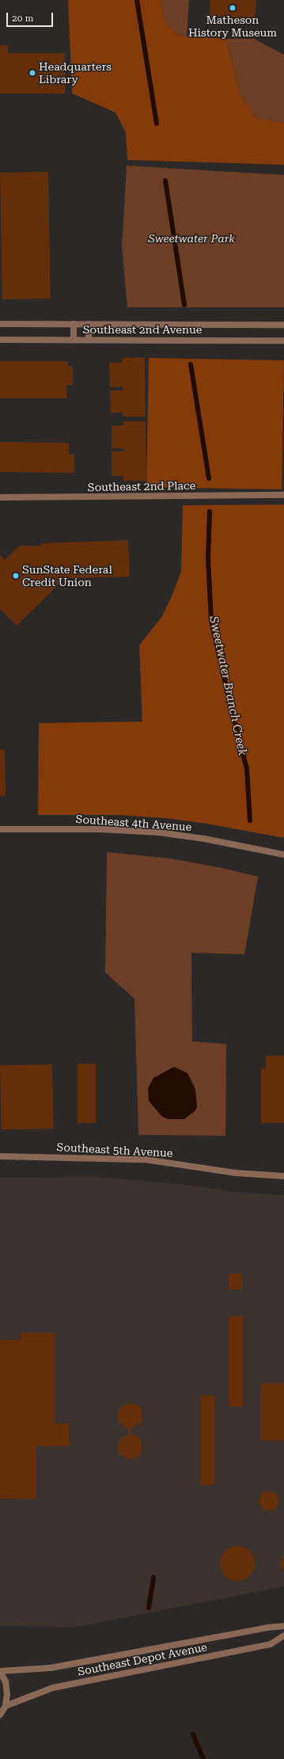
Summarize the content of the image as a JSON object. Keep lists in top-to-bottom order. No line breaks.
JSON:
{"streets":{"street":["Southeast 2nd Avenue","Southeast 2nd Place","Southeast 4th Avenue","Southeast 5th Avenue","Southeast Depot Avenue"]},"water":["Sweetwater Branch Creek"],"parks":["Sweetwater Park"],"places":["Matheson History Museum","Headquarters Library","SunState Federal Credit Union"],"scale_bar":"20 m"}
